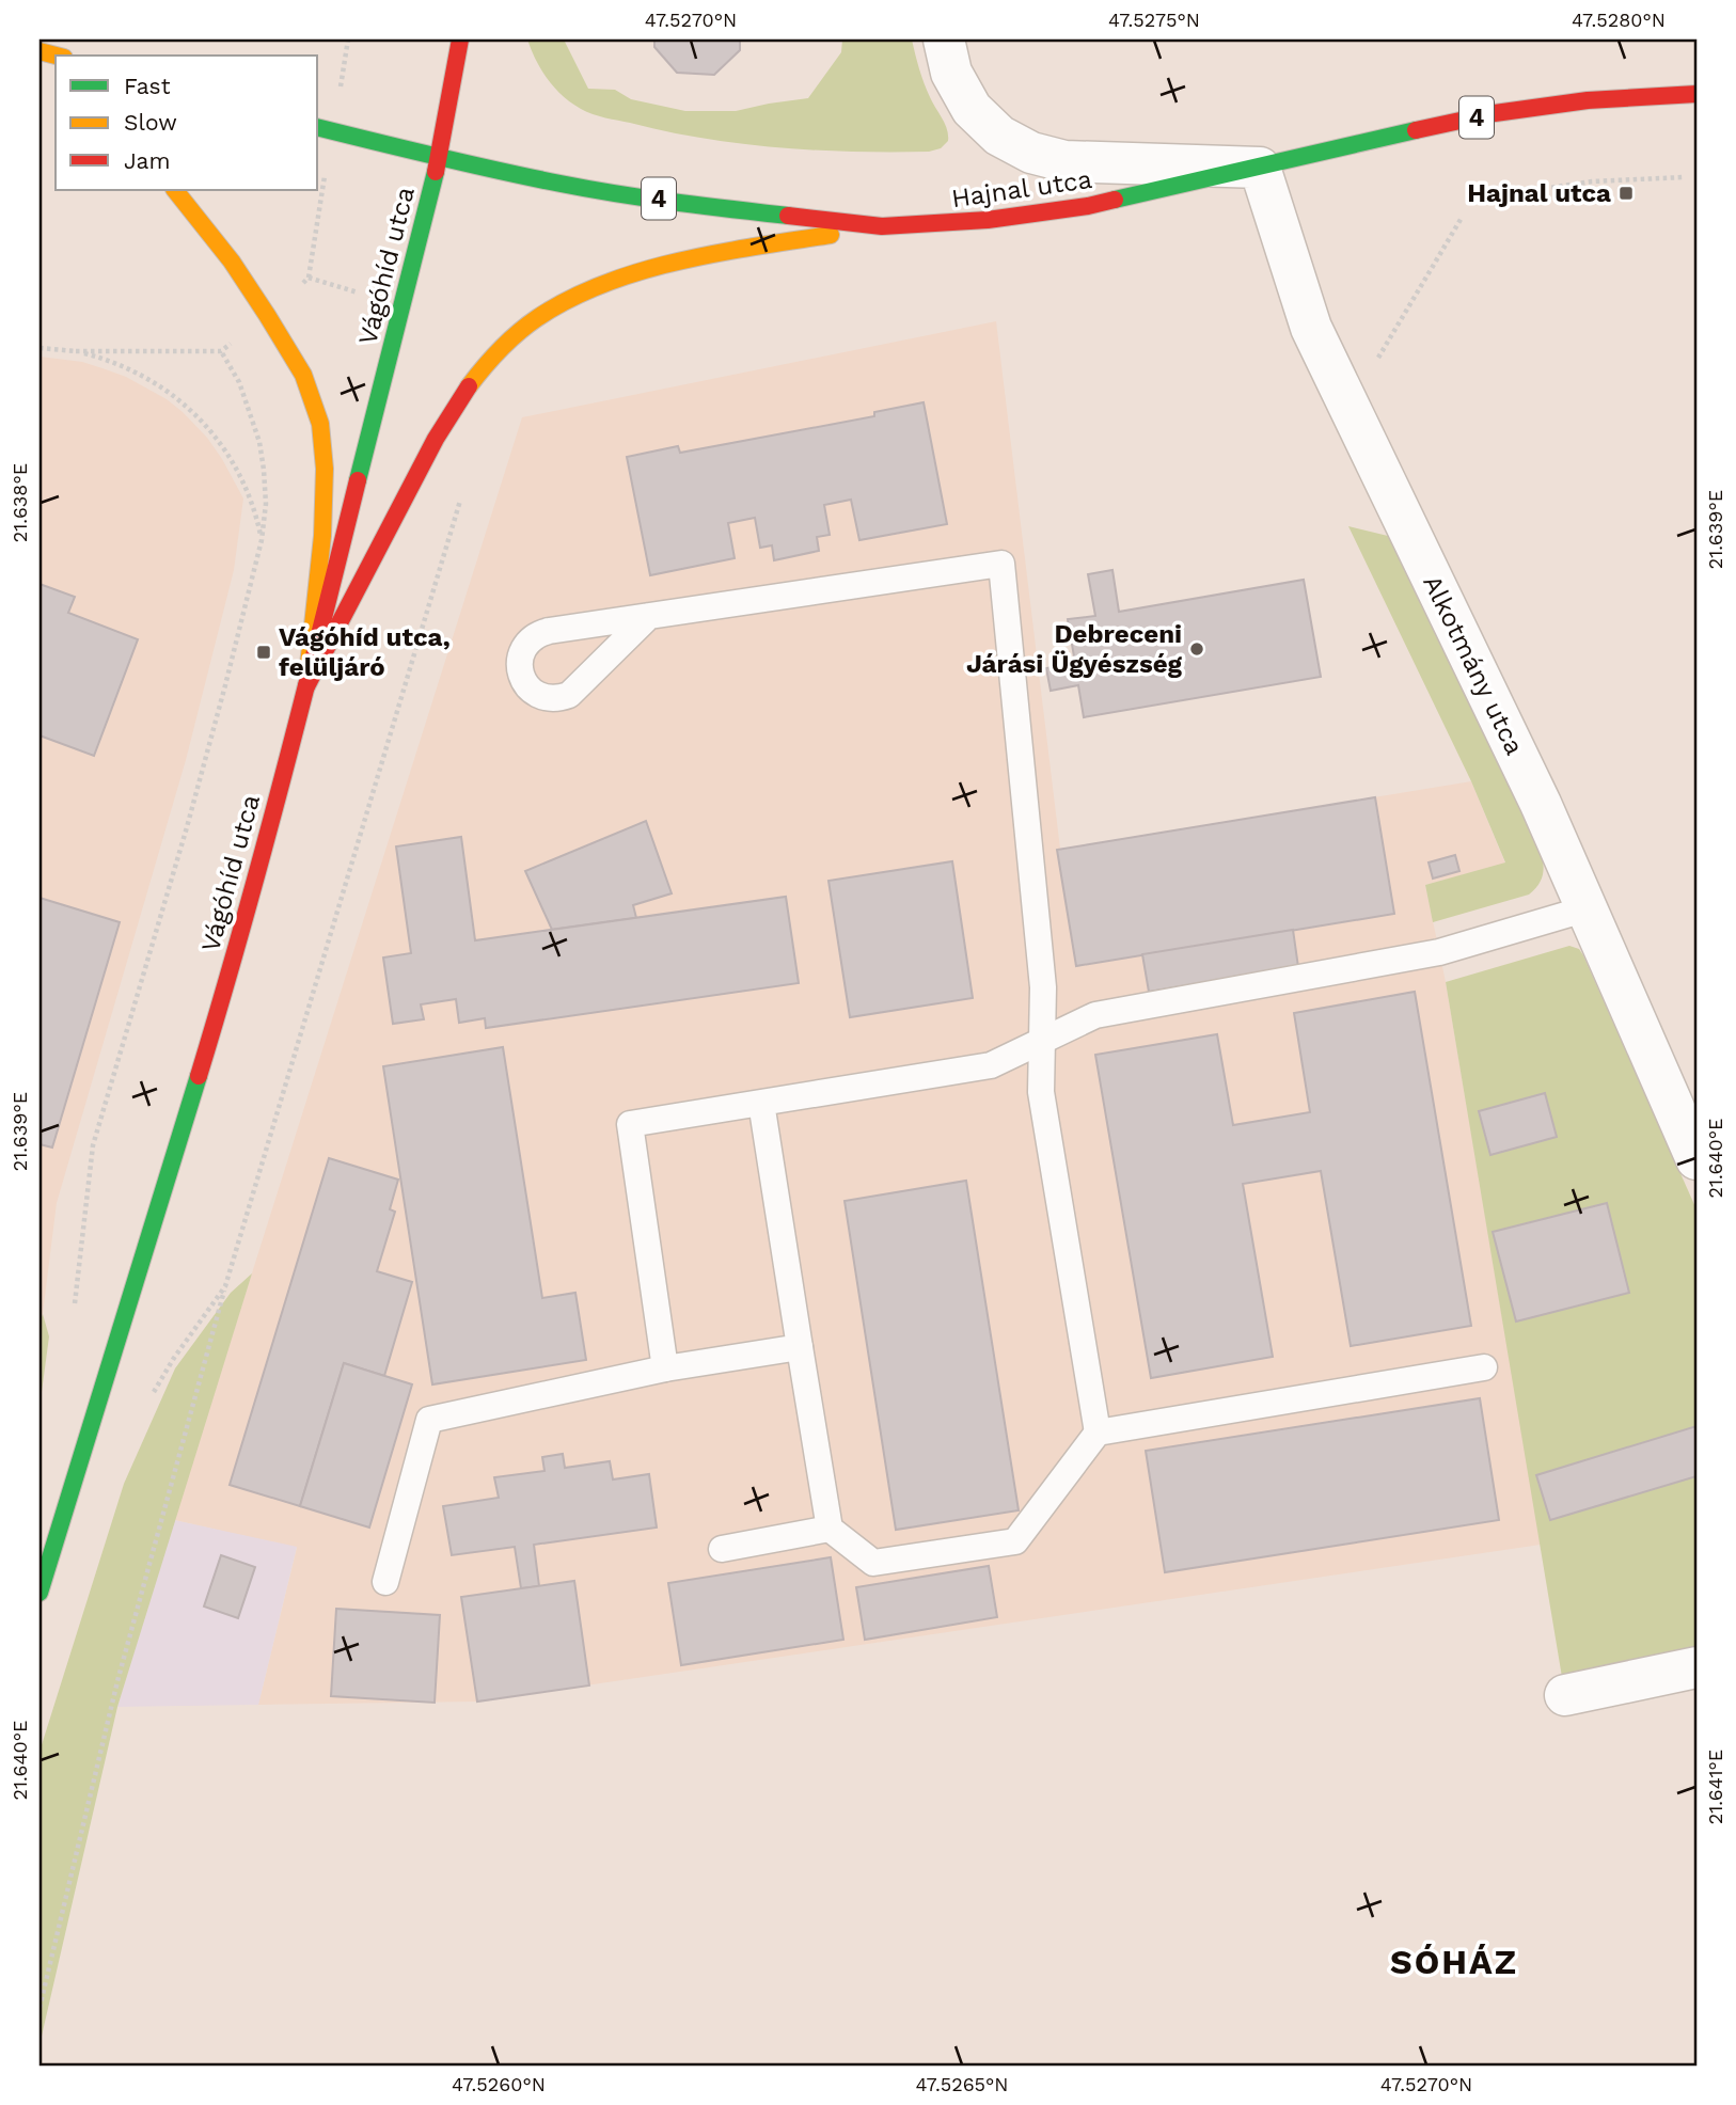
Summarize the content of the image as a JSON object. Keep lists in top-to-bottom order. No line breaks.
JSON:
{"streets":{"main road":["4","Hajnal utca","Vágóhíd utca"],"street":["Alkotmány utca"]},"crossings":[["4","Hajnal utca"],["4","Vágóhíd utca"],["Hajnal utca","Vágóhíd utca"],["Hajnal utca","Alkotmány utca"]],"districts":["SÓHÁZ"],"places":{"transit":["Hajnal utca","Vágóhíd utca, felüljáró"],"other":["Debreceni Járási Ügyészség"]},"legend":["Fast","Slow","Jam"],"coordinates":["47.5270°N","47.5275°N","47.5280°N","21.638°E","21.639°E","21.640°E","21.641°E","47.5260°N","47.5265°N"]}
